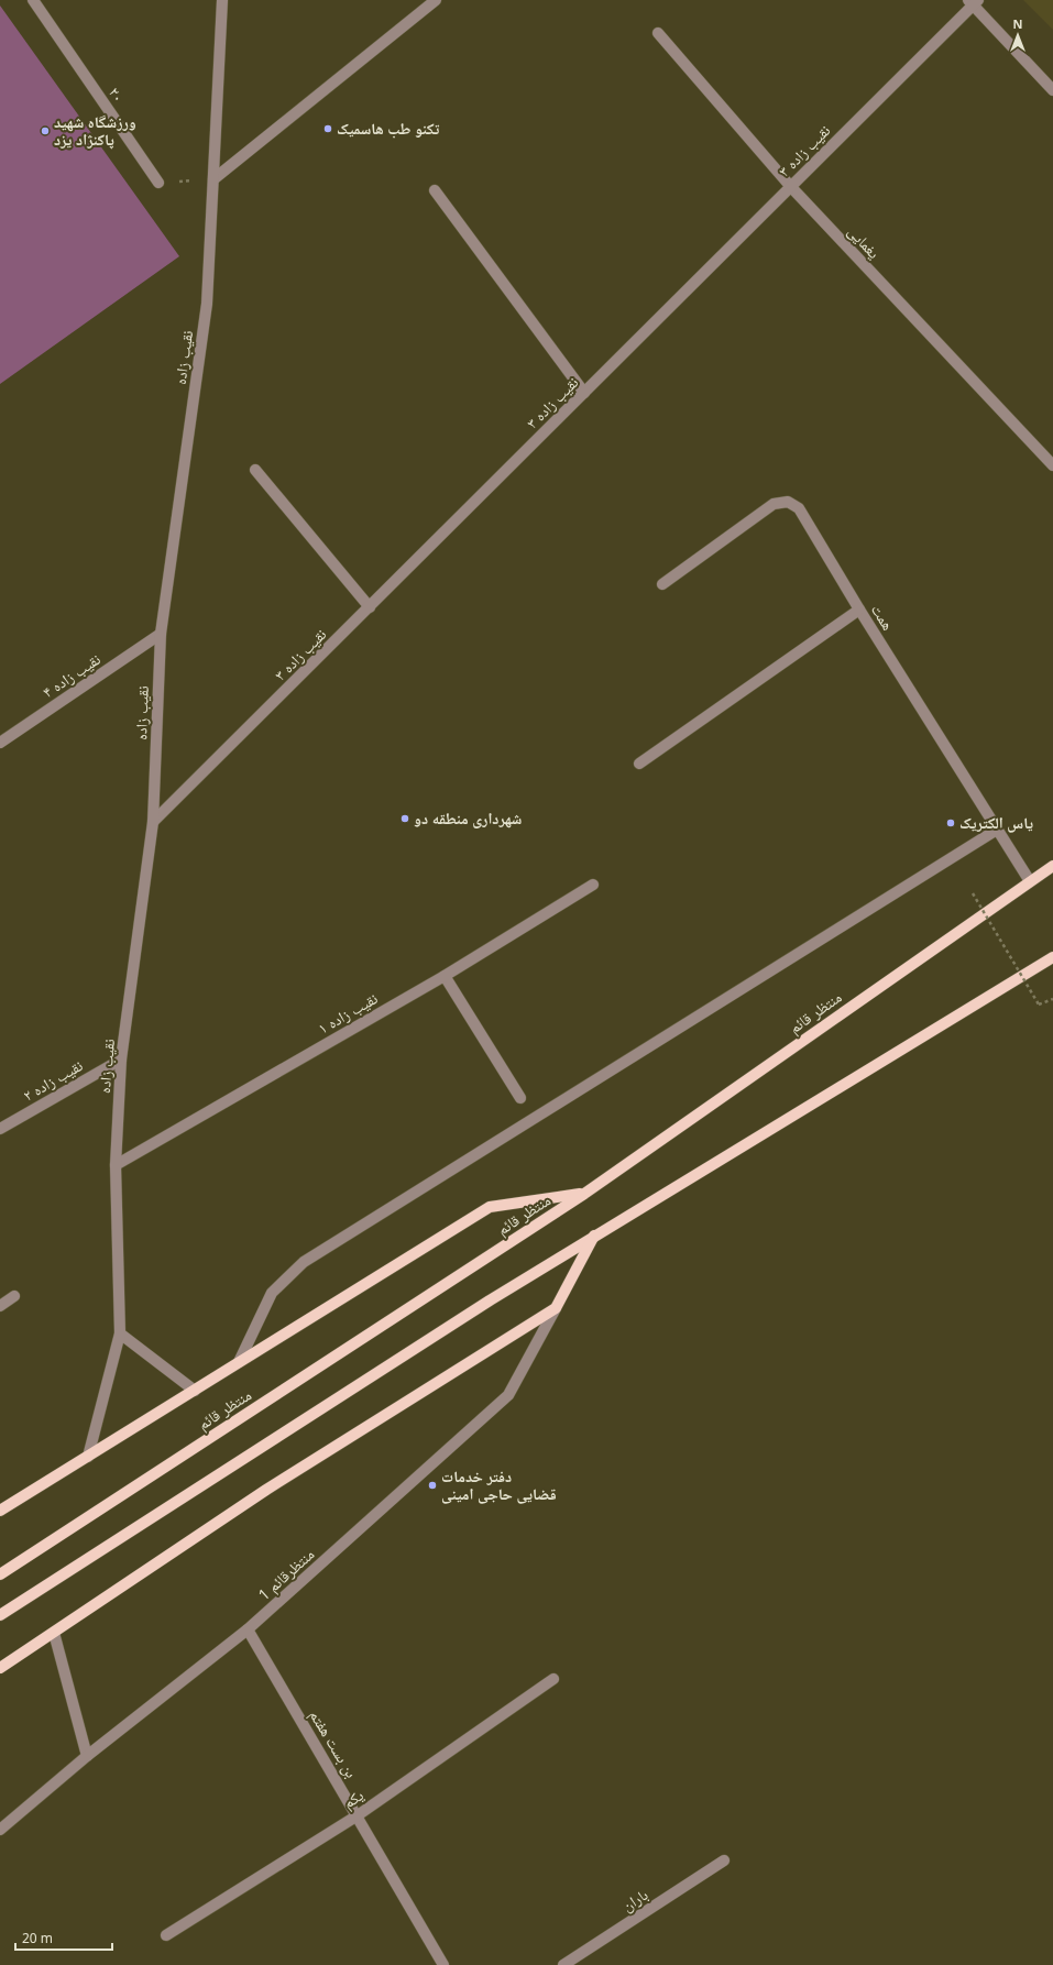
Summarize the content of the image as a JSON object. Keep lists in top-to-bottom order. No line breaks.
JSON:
{"streets":{"main road":["منتظر قائم"],"street":["۲۰","نقیب زاده ۳","یغمایی","نقیب زاده","همت","نقیب زاده ۴","نقیب زاده ۱","نقیب زاده ۲","منتظرقائم 1","بن بست هفتم","یکم","باران"]},"crossings":[["نقیب زاده ۳","یغمایی"],["نقیب زاده ۳","نقیب زاده"],["نقیب زاده","نقیب زاده ۴"],["نقیب زاده","نقیب زاده ۱"],["نقیب زاده","نقیب زاده ۲"],["همت","منتظر قائم"],["منتظرقائم 1","بن بست هفتم"],["بن بست هفتم","یکم"]],"places":["تکنو طب هاسمیک","ورزشگاه شهید پاکنژاد یزد","شهرداری منطقه دو","یاس الکتریک","دفتر خدمات قضایی حاجی امینی"],"scale_bar":"20 m","north":"top"}
